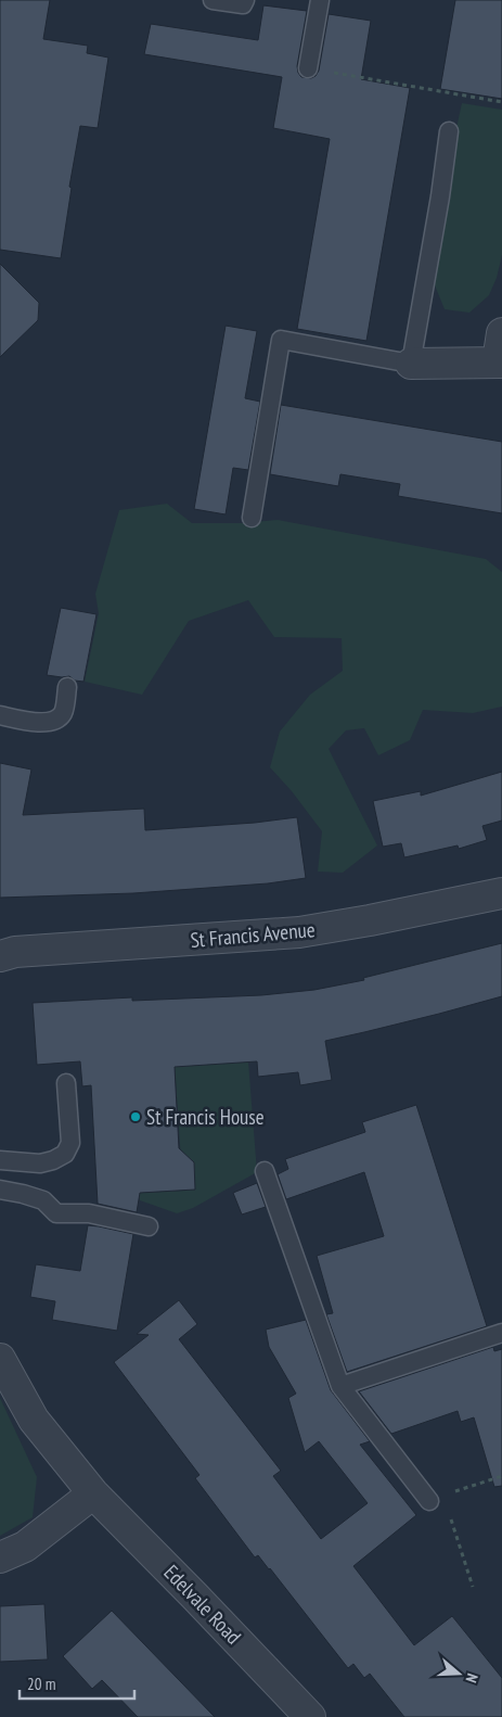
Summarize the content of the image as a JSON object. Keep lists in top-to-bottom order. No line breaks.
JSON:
{"streets":{"street":["St Francis Avenue","Edelvale Road"]},"places":["St Francis House"],"scale_bar":"20 m","north":"right"}
